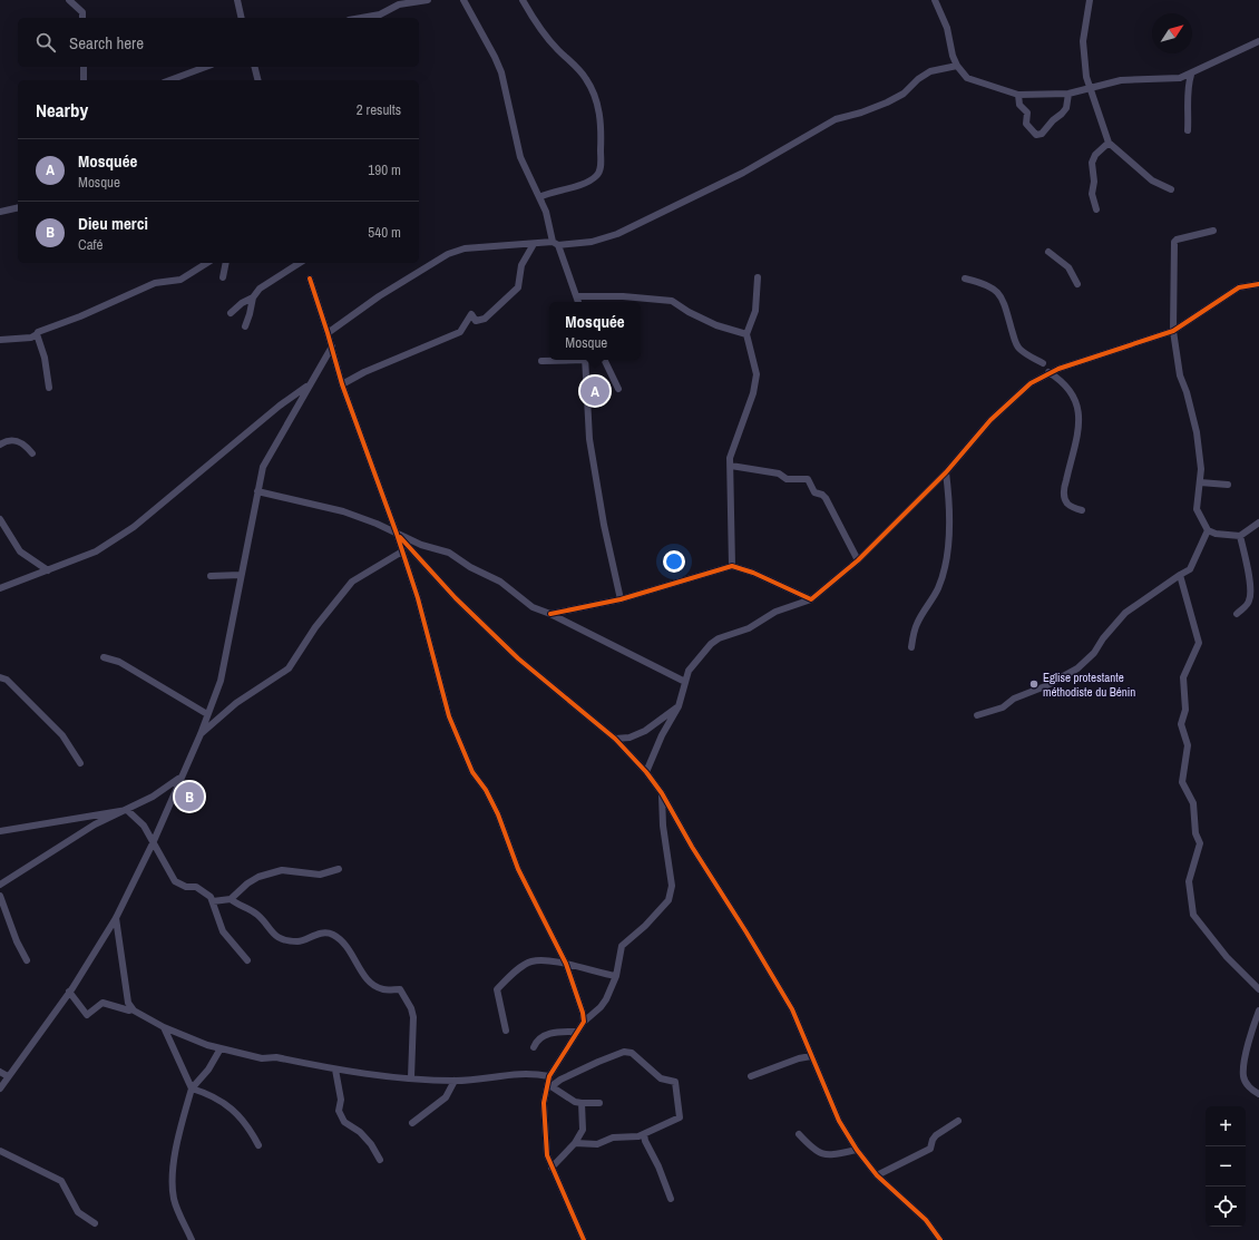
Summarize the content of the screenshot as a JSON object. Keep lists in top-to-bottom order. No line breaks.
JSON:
{"places":["Eglise protestante méthodiste du Bénin"],"north":"top right","page":{"search":"Search here","heading":["Nearby","2 results"],"list":[{"mark":"A","name":"Mosquée","note":"Mosque","value":"190 m"},{"mark":"B","name":"Dieu merci","note":"Café","value":"540 m"}],"popup":["Mosquée","Mosque"],"pins":["A","B"],"map_buttons":["+","−"]}}
